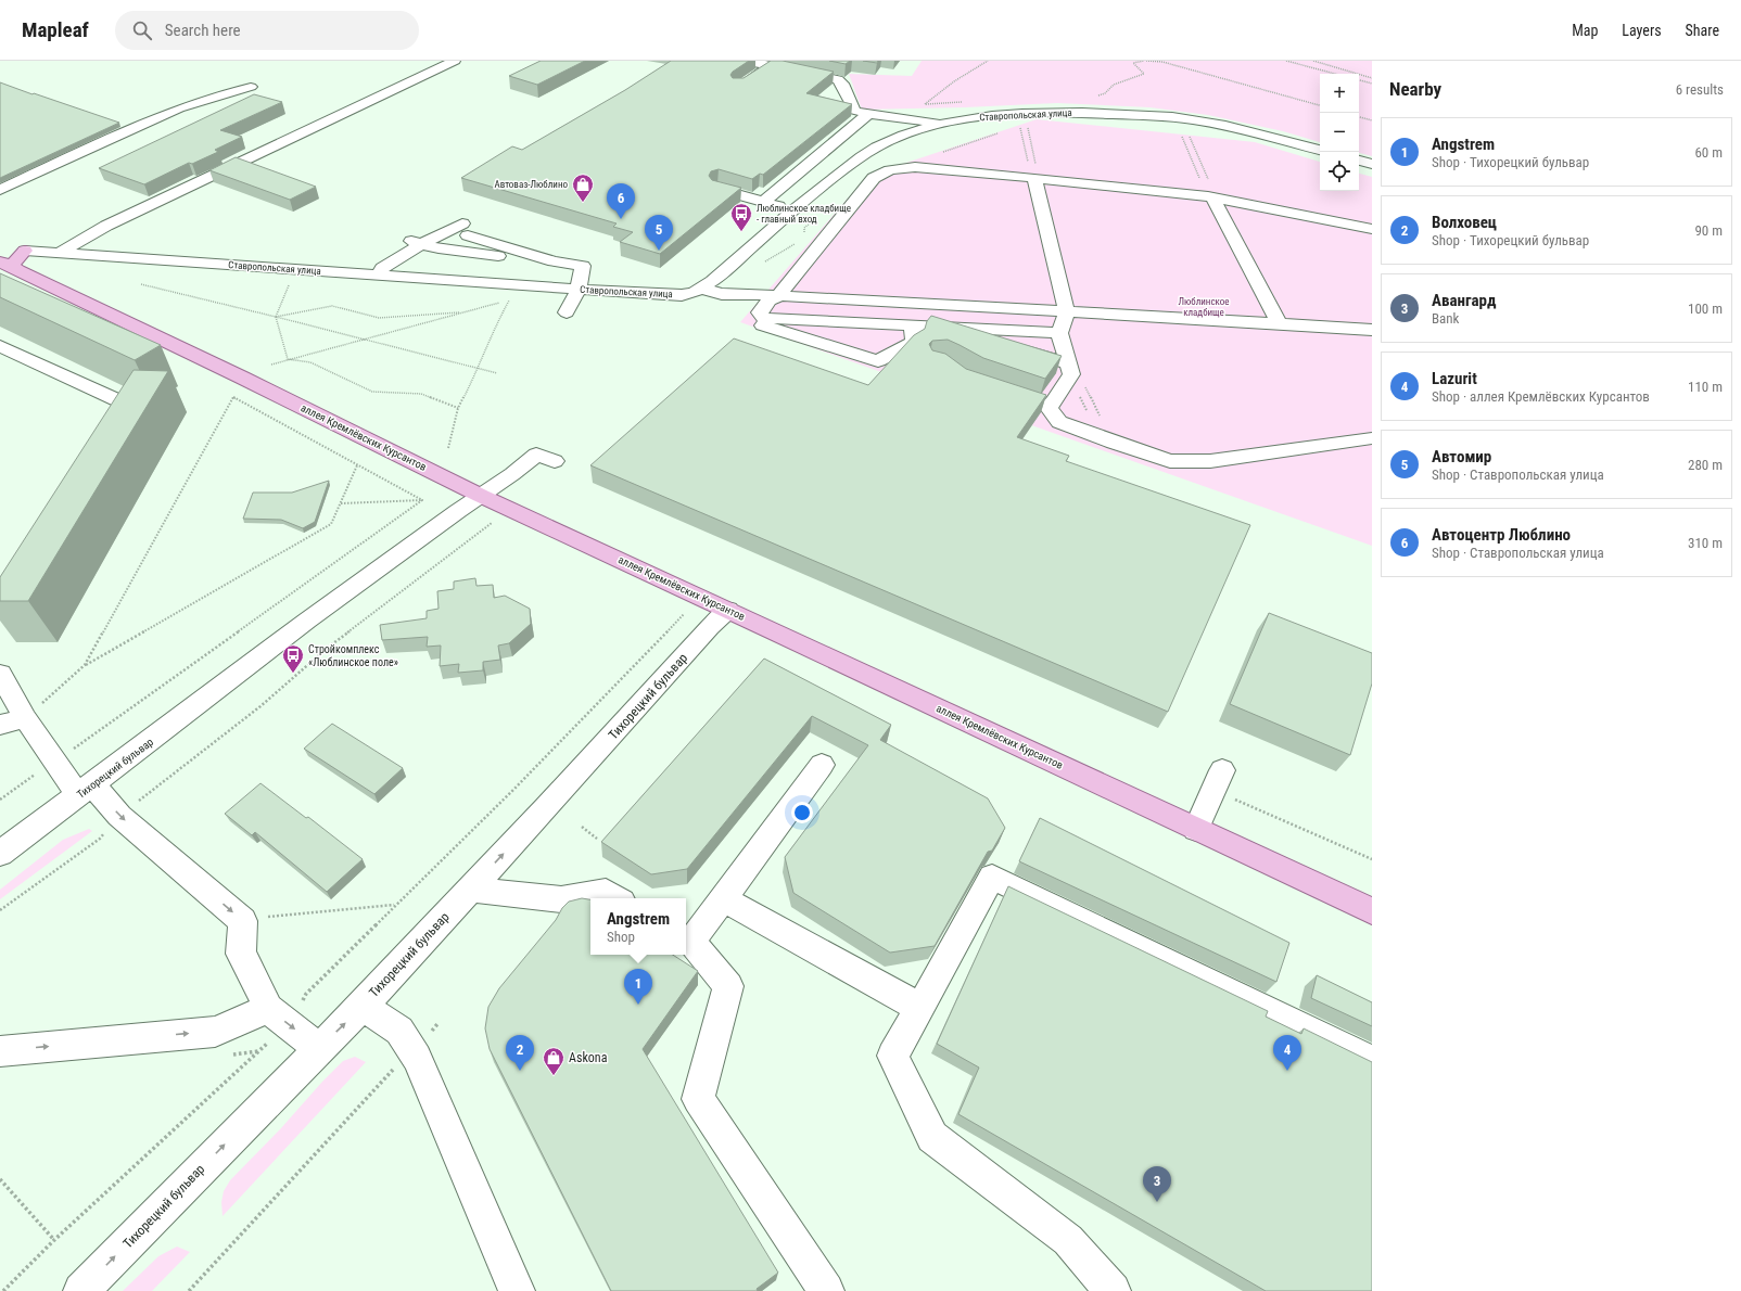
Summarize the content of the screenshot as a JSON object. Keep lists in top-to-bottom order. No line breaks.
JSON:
{"streets":{"main road":["Ставропольская улица","аллея Кремлёвских Курсантов"],"street":["Тихорецкий бульвар"]},"crossings":[["аллея Кремлёвских Курсантов","Тихорецкий бульвар"]],"one_way":["Тихорецкий бульвар"],"parks":["Люблинское кладбище"],"places":{"shop":["Автоваз-Люблино","Askona"],"bus stop":["Люблинское кладбище - главный вход","Стройкомплекс «Люблинское поле»"]},"page":{"header":"Mapleaf","search":"Search here","nav":["Map","Layers","Share"],"heading":["Nearby","6 results"],"map_buttons":["+","−"],"list":[{"mark":"1","name":"Angstrem","note":"Shop · Тихорецкий бульвар","value":"60 m"},{"mark":"2","name":"Волховец","note":"Shop · Тихорецкий бульвар","value":"90 m"},{"mark":"3","name":"Авангард","note":"Bank","value":"100 m"},{"mark":"4","name":"Lazurit","note":"Shop · аллея Кремлёвских Курсантов","value":"110 m"},{"mark":"5","name":"Автомир","note":"Shop · Ставропольская улица","value":"280 m"},{"mark":"6","name":"Автоцентр Люблино","note":"Shop · Ставропольская улица","value":"310 m"}],"pins":["6","5","1","2","4","3"],"popup":["Angstrem","Shop"]}}
